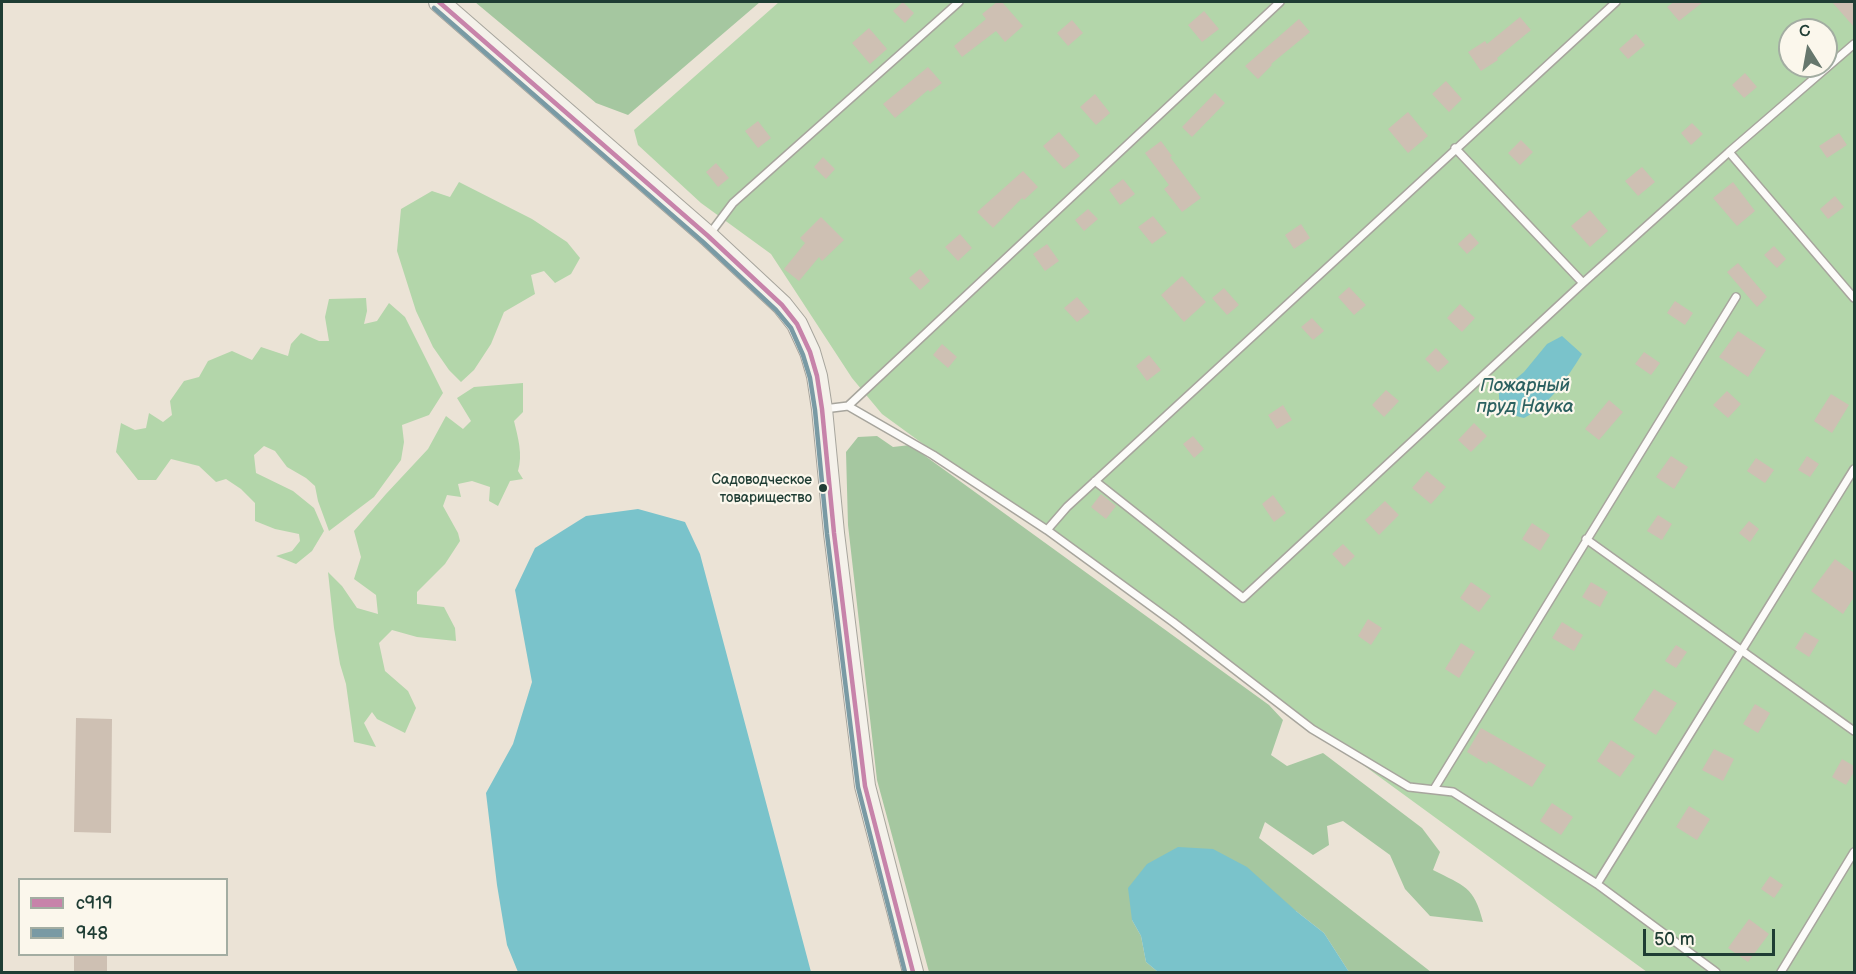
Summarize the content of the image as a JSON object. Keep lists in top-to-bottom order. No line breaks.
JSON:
{"water":["Пожарный пруд Наука"],"places":["Садоводческое товарищество"],"lines":["transit line с919","transit line 948"],"legend":["с919","948"],"scale_bar":"50 m","north":"top"}
